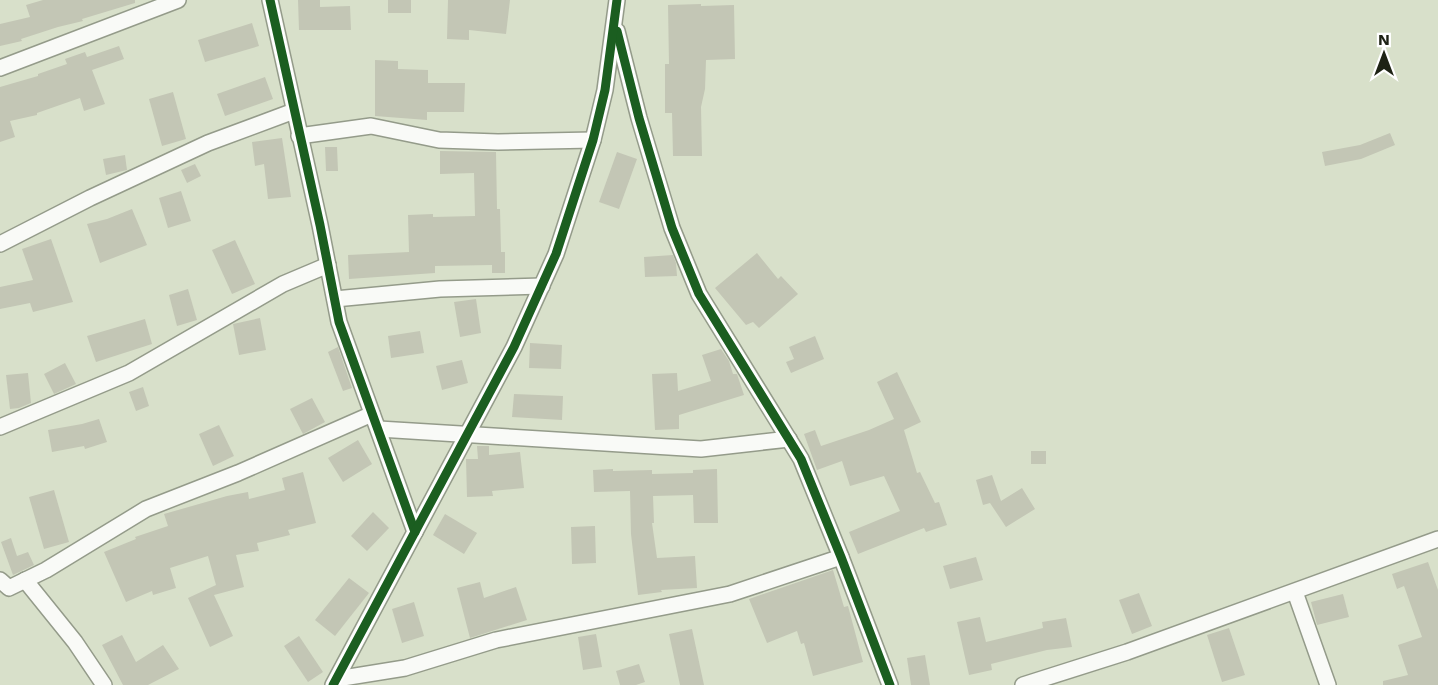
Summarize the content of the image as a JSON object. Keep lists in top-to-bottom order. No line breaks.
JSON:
{"north":"top"}
